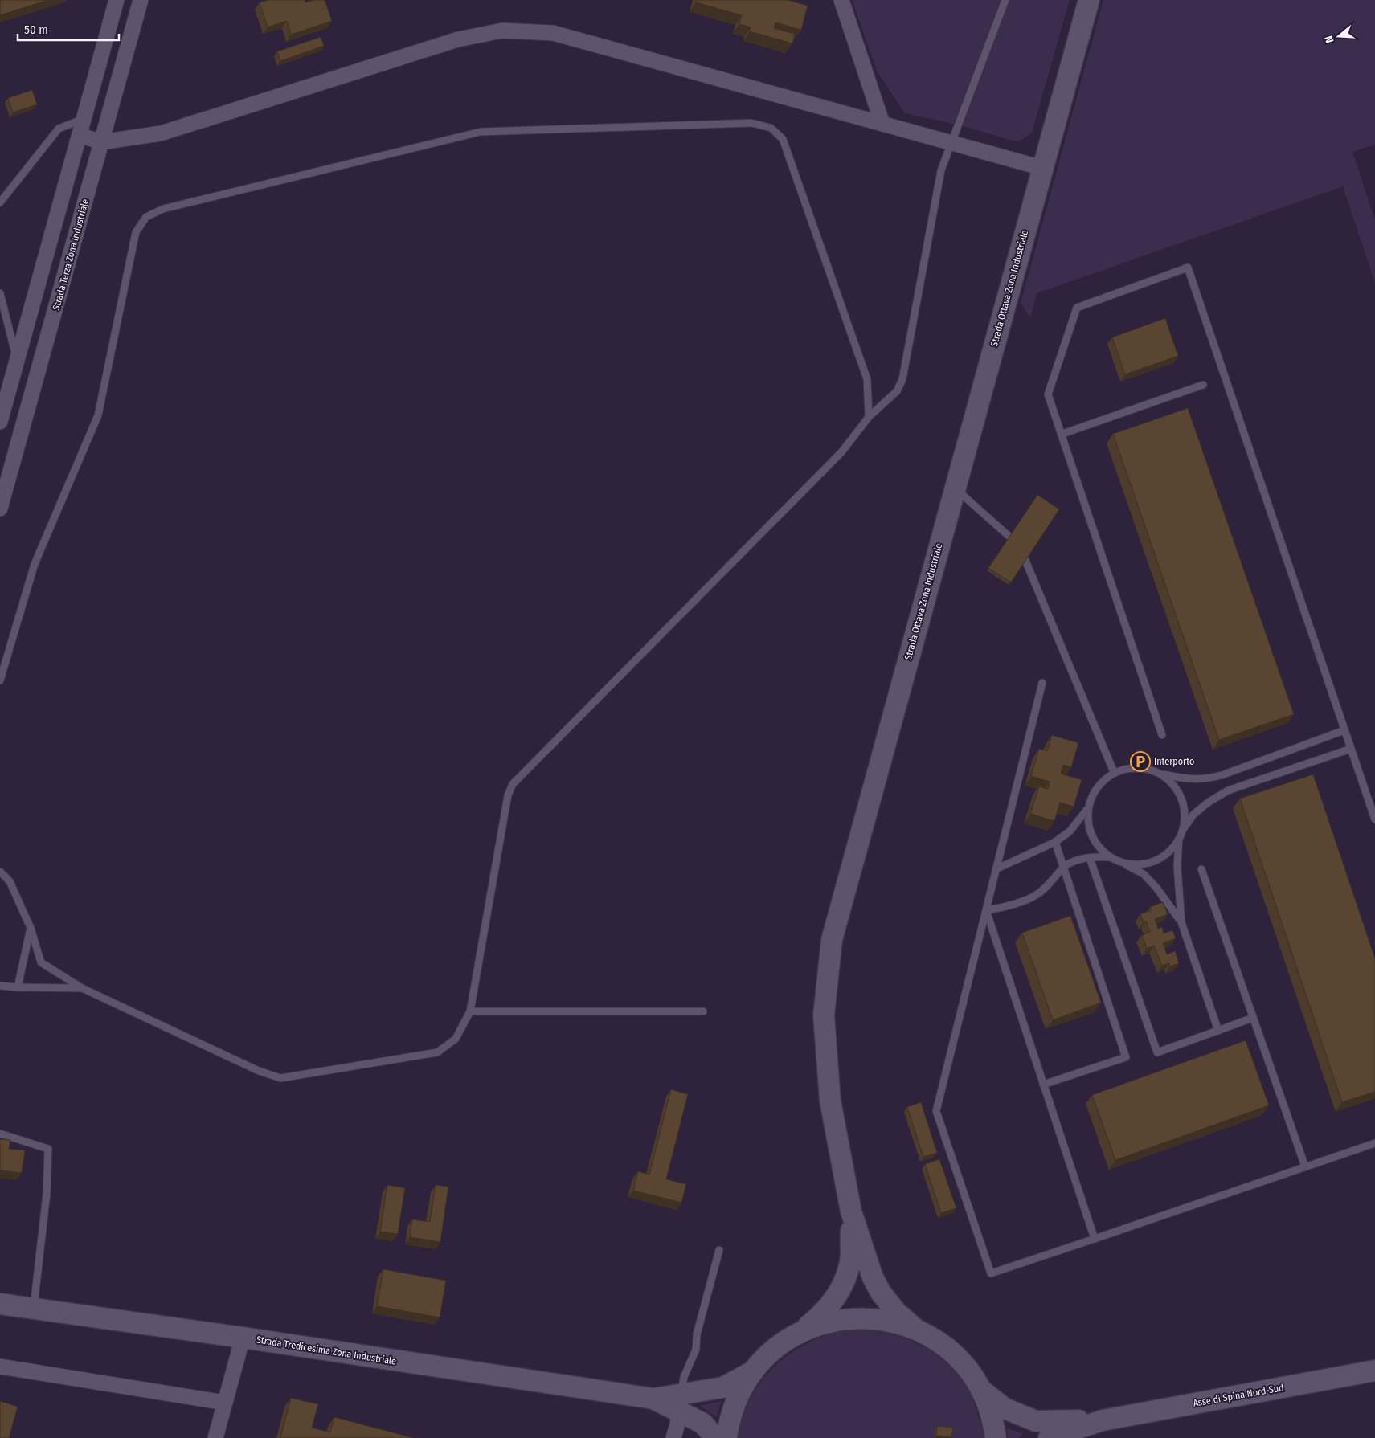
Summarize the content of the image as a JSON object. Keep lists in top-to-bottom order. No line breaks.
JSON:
{"streets":{"main road":["Strada Ottava Zona Industriale","Strada Tredicesima Zona Industriale","Asse di Spina Nord-Sud"],"street":["Strada Terza Zona Industriale"]},"places":{"parking":["Interporto"]},"scale_bar":"50 m","north":"left"}
